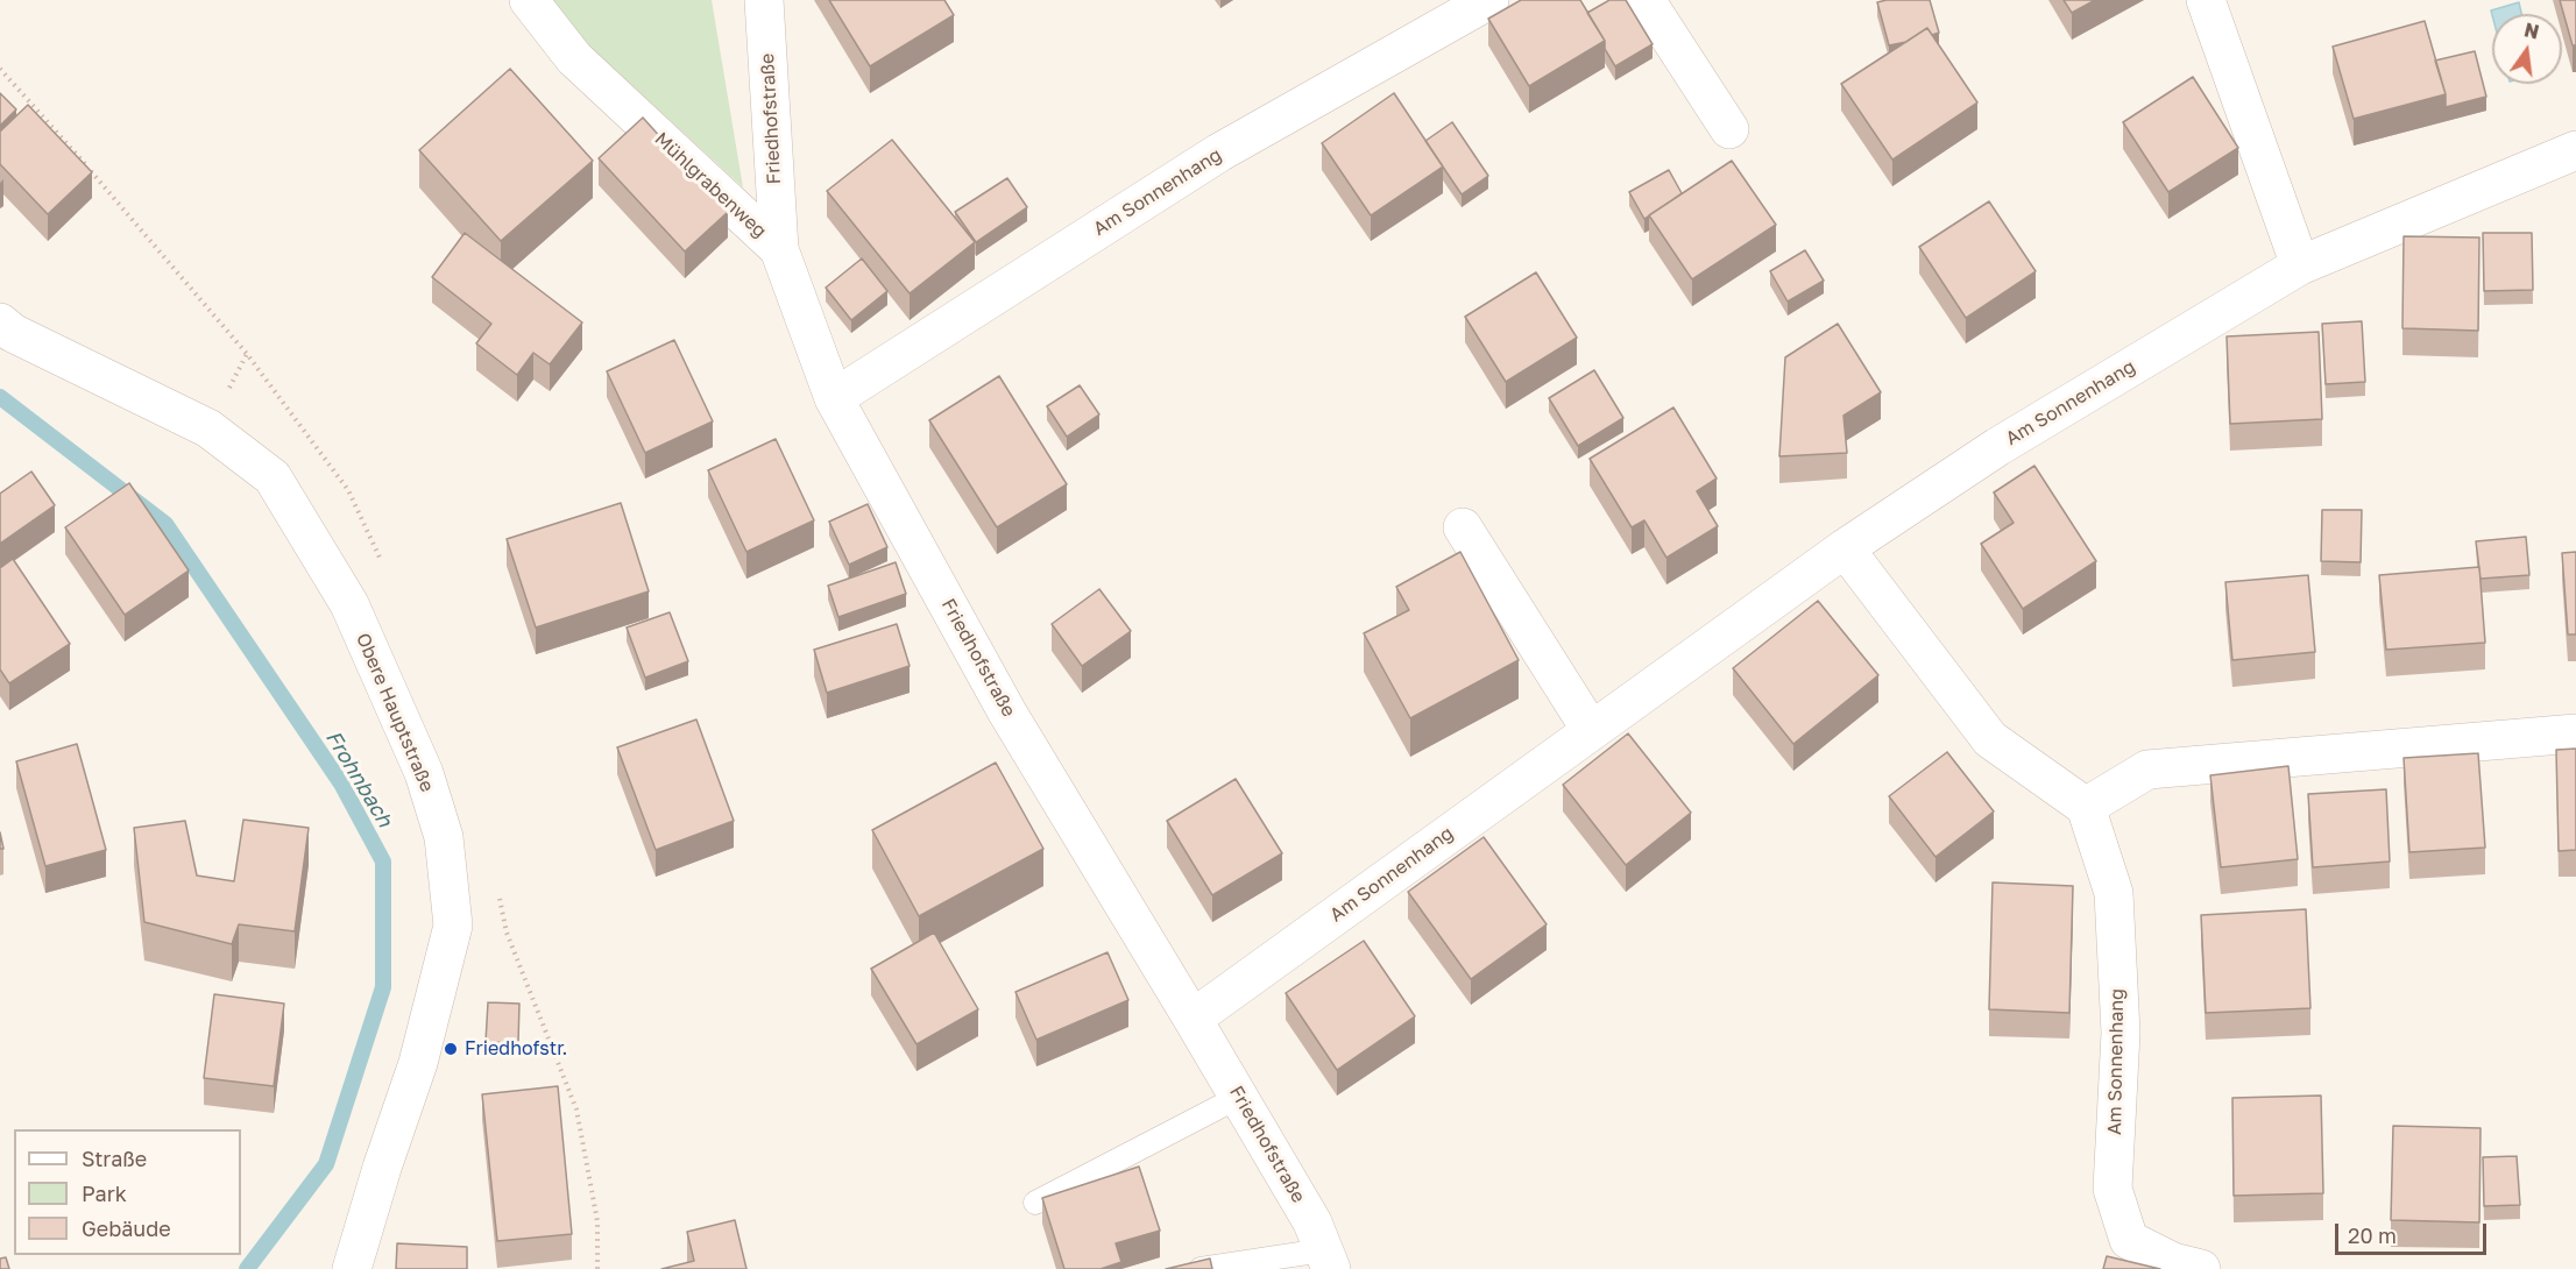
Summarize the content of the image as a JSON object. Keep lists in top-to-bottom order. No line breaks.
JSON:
{"streets":{"street":["Friedhofstraße","Mühlgrabenweg","Am Sonnenhang","Obere Hauptstraße"]},"crossings":[["Friedhofstraße","Mühlgrabenweg"],["Friedhofstraße","Am Sonnenhang"]],"water":["Frohnbach"],"places":["Friedhofstr."],"legend":["Straße","Park","Gebäude"],"scale_bar":"20 m","north":"top"}
